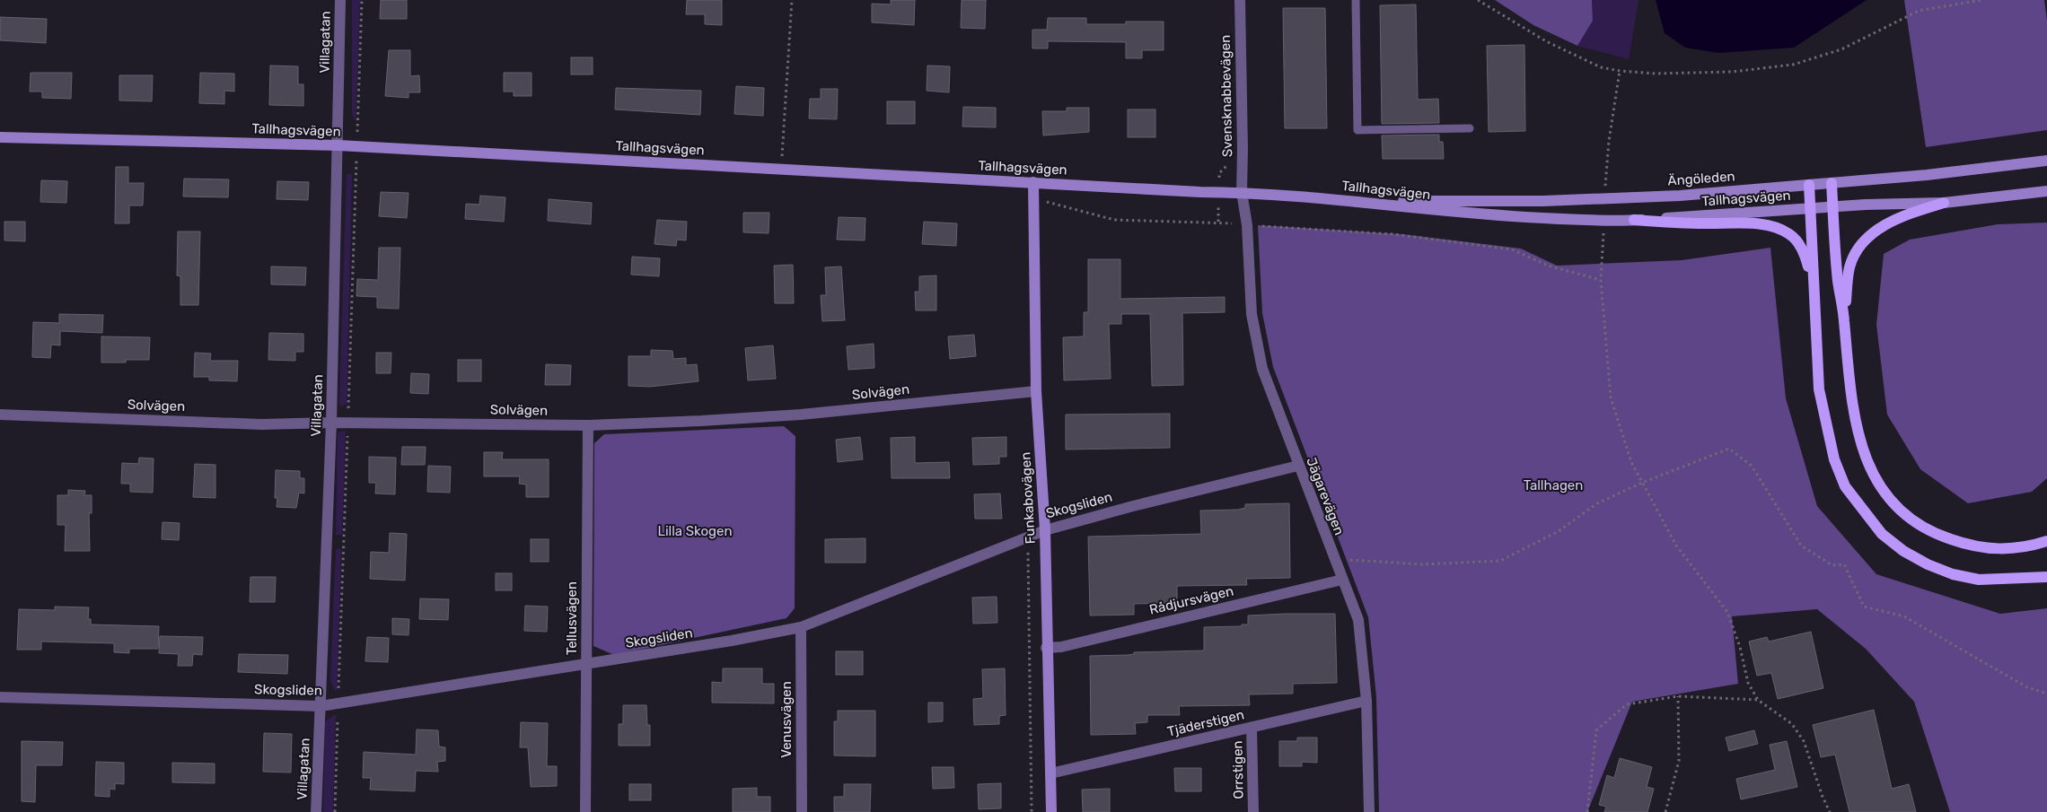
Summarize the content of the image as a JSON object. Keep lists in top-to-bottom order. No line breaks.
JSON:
{"streets":{"main road":["Tallhagsvägen","Ängöleden","Funkabovägen"],"street":["Villagatan","Svensknabbevägen","Solvägen","Jägarevägen","Skogsliden","Rådjursvägen","Tellusvägen","Venusvägen","Tjäderstigen","Orrstigen"]},"crossings":[["Villagatan","Tallhagsvägen"],["Villagatan","Solvägen"],["Villagatan","Skogsliden"],["Svensknabbevägen","Tallhagsvägen"],["Svensknabbevägen","Jägarevägen"],["Tallhagsvägen","Ängöleden"],["Tallhagsvägen","Jägarevägen"],["Tallhagsvägen","Funkabovägen"],["Solvägen","Funkabovägen"],["Solvägen","Tellusvägen"],["Jägarevägen","Skogsliden"],["Jägarevägen","Rådjursvägen"],["Jägarevägen","Tjäderstigen"],["Funkabovägen","Skogsliden"],["Funkabovägen","Rådjursvägen"],["Funkabovägen","Tjäderstigen"],["Skogsliden","Tellusvägen"],["Skogsliden","Venusvägen"],["Tjäderstigen","Orrstigen"]],"parks":["Tallhagen","Lilla Skogen"]}
